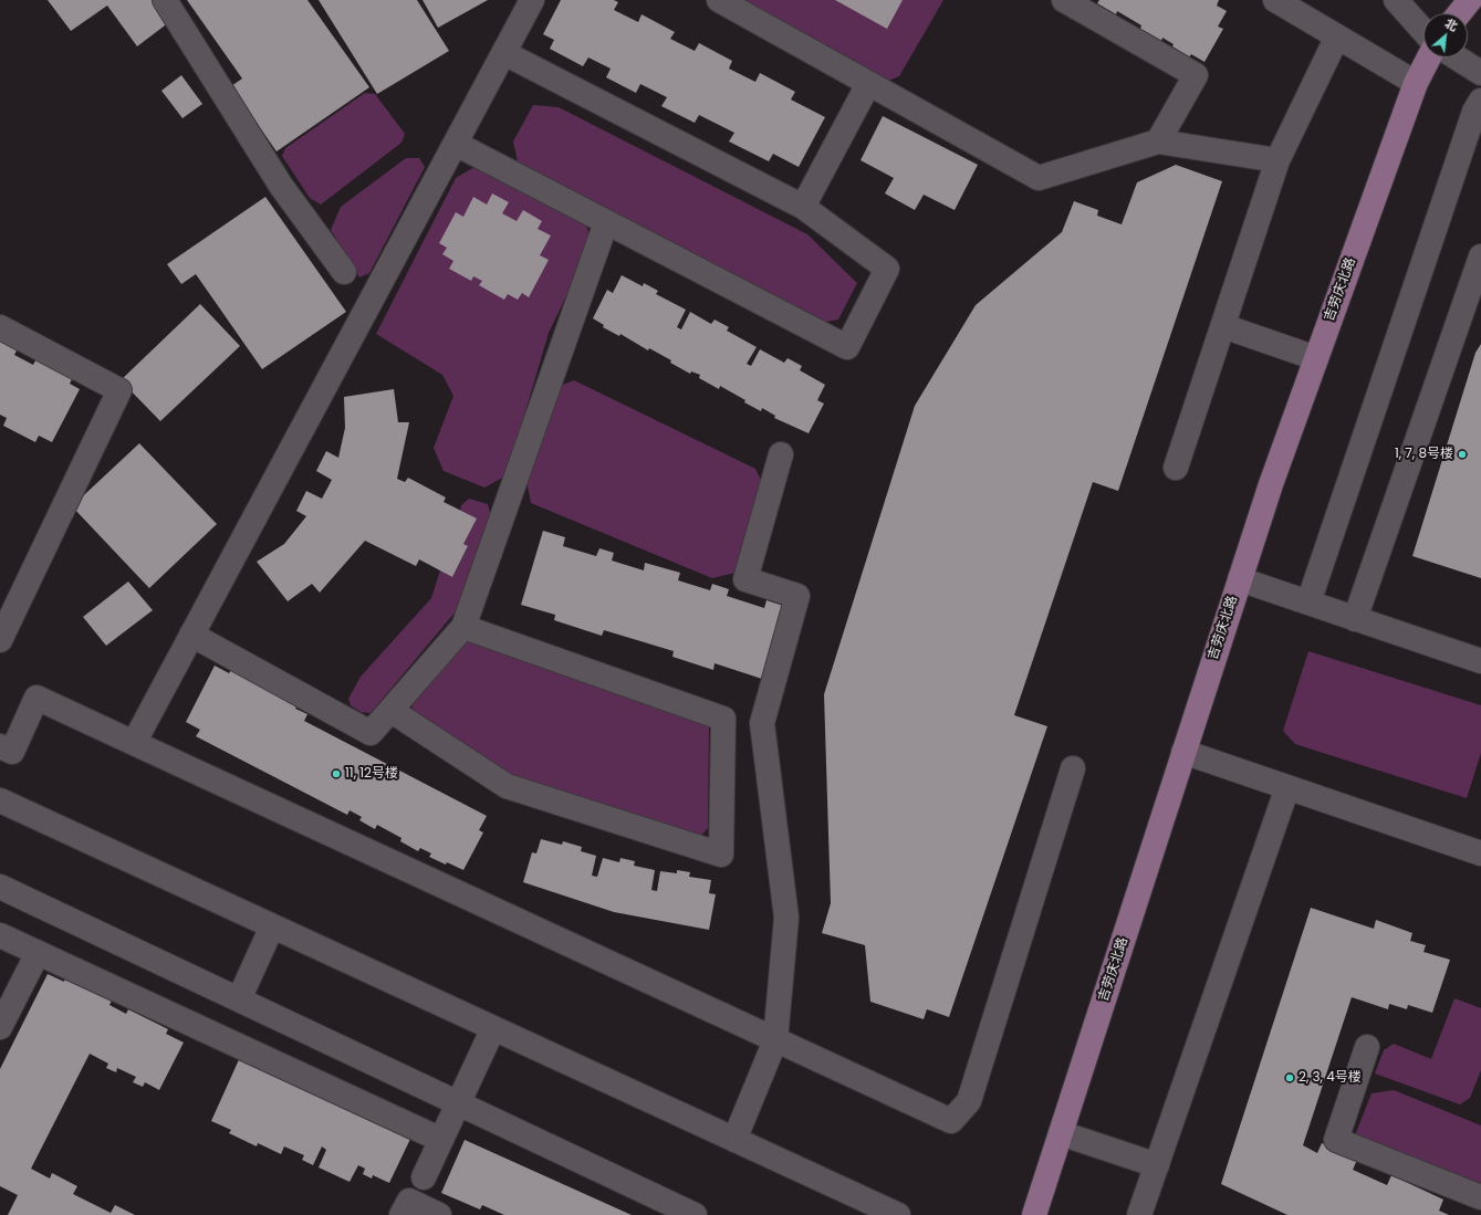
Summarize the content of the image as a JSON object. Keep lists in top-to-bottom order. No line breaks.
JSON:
{"streets":{"main road":["吉劳庆北路"]},"places":["1, 7, 8号楼","11, 12号楼","2, 3, 4号楼"],"north":"top right"}
